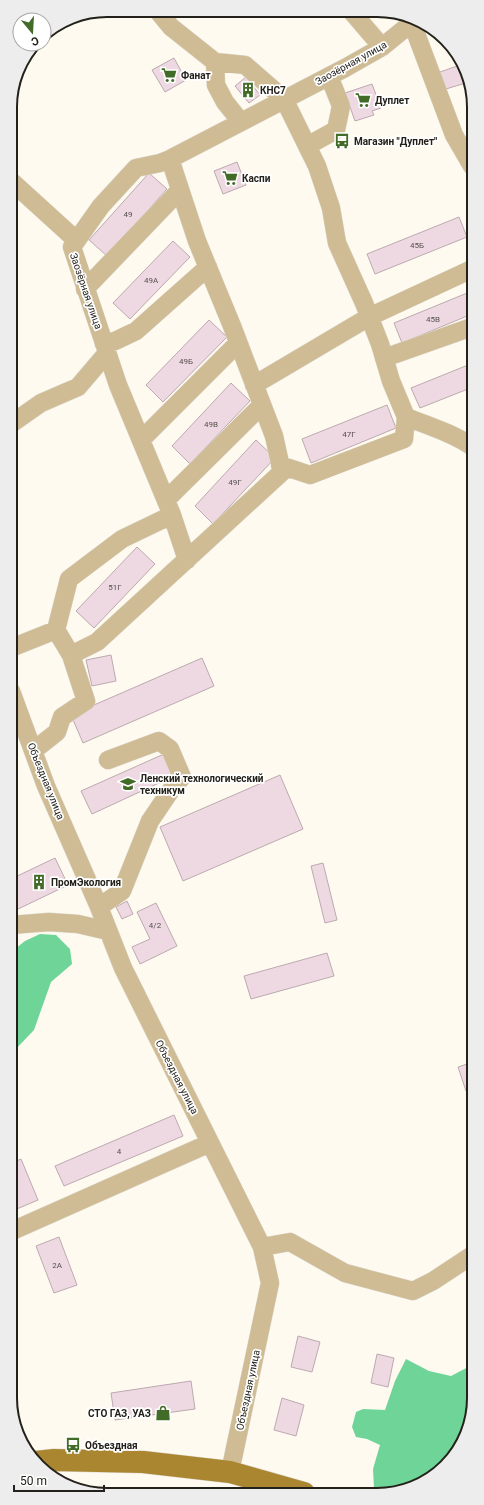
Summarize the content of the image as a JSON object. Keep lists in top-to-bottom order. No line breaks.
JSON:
{"streets":{"street":["Заозёрная улица","Объездная улица"]},"places":{"supermarket":["Фанат","Дуплет","Каспи"],"building":["КНС7","ПромЭкология"],"bus stop":["Магазин \"Дуплет\"","Объездная"],"school or university":["Ленский технологический техникум"],"shop":["СТО ГАЗ, УАЗ"]},"house_numbers":["49","45Б","49А","45В","49Б","49В","47Г","49Г","51Г","4/2","4","2А"],"scale_bar":"50 m","north":"bottom"}
